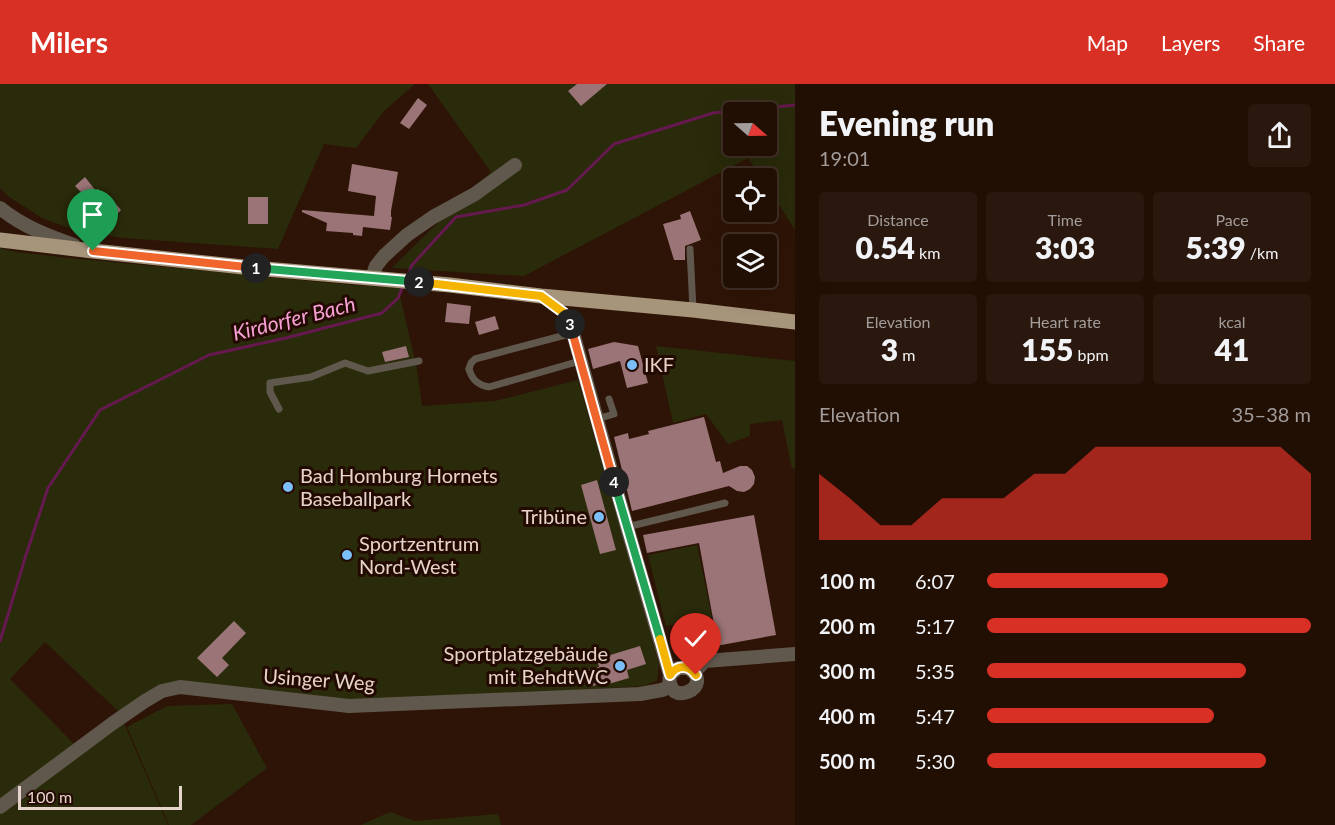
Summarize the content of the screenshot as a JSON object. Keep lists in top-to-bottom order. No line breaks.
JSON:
{"streets":{"street":["Usinger Weg"]},"water":["Kirdorfer Bach"],"places":["IKF","Bad Homburg Hornets Baseballpark","Tribüne","Sportzentrum Nord-West","Sportplatzgebäude mit BehdtWC"],"scale_bar":"100 m","north":"right","page":{"header":"Milers","nav":["Map","Layers","Share"],"heading":["Evening run","19:01"],"stats":[["Distance","0.54 km"],["Time","3:03"],["Pace","5:39 /km"],["Elevation","3 m"],["Heart rate","155 bpm"],["kcal","41"]],"pins":["1","2","3","4"],"chart":["Elevation","35–38 m"],"list":[{"name":"100 m","note":"6:07"},{"name":"200 m","note":"5:17"},{"name":"300 m","note":"5:35"},{"name":"400 m","note":"5:47"},{"name":"500 m","note":"5:30"}],"scale":"100 m"}}
